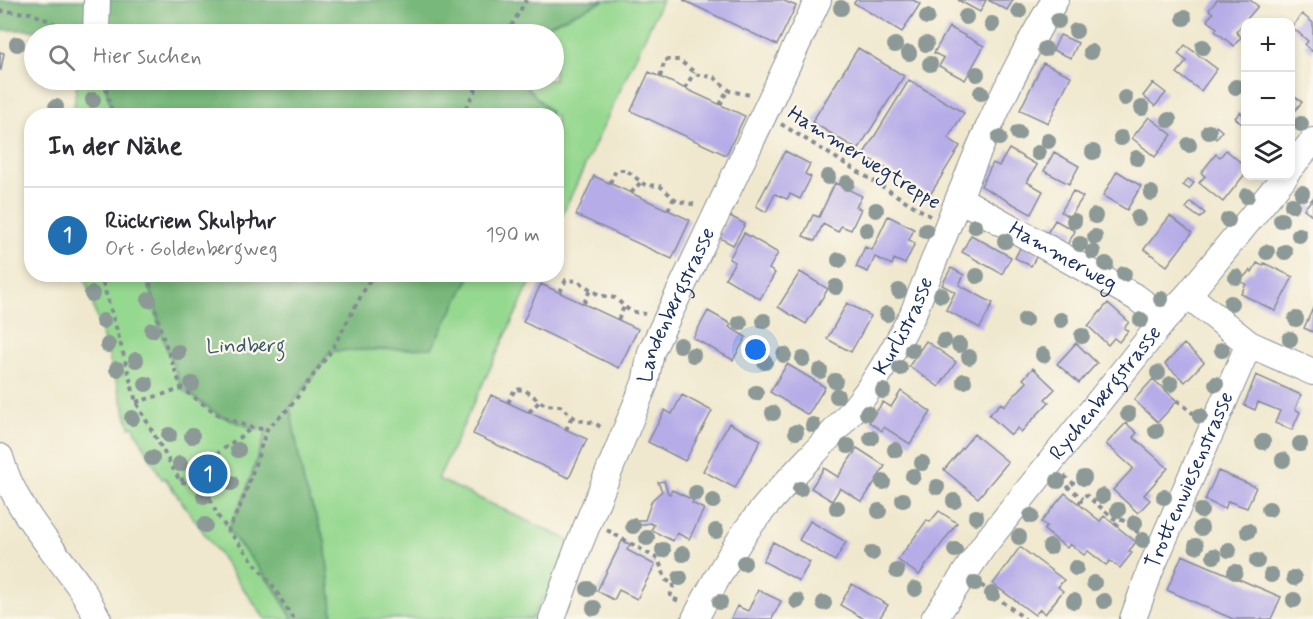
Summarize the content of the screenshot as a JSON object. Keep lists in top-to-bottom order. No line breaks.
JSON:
{"streets":{"street":["Hammerweg","Landenbergstrasse","Kurlistrasse","Rychenbergstrasse","Trottenwiesenstrasse"],"path":["Hammerwegtreppe"]},"crossings":[["Hammerwegtreppe","Landenbergstrasse"],["Hammerwegtreppe","Kurlistrasse"],["Hammerweg","Kurlistrasse"],["Hammerweg","Rychenbergstrasse"]],"parks":["Lindberg"],"page":{"map_buttons":["+","−"],"search":"Hier suchen","heading":"In der Nähe","list":[{"mark":"1","name":"Rückriem Skulptur","note":"Ort · Goldenbergweg","value":"190 m"}],"pins":"1"}}
